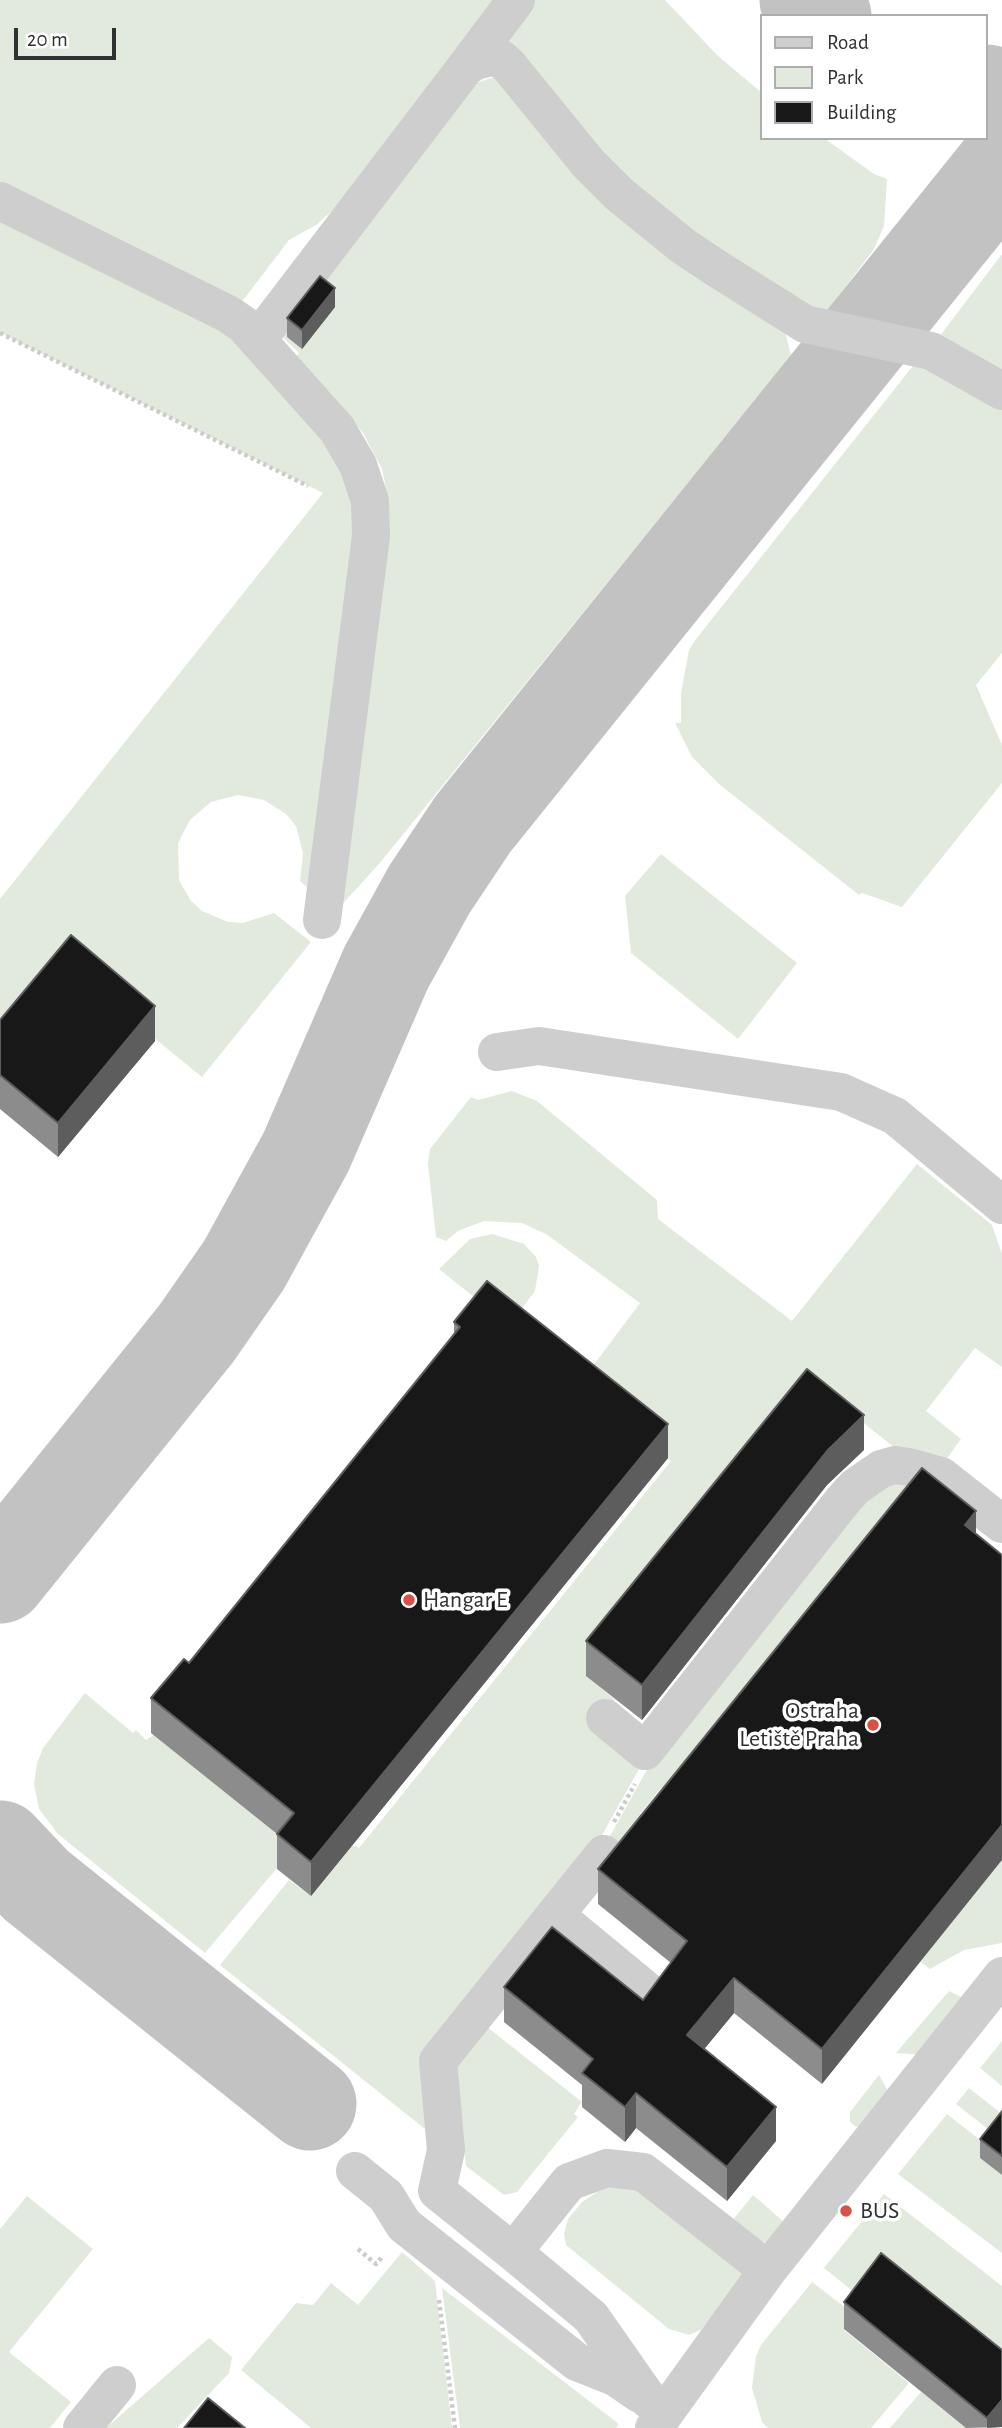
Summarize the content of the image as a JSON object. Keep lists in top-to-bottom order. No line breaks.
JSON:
{"places":["Hangar E","Ostraha Letiště Praha","BUS"],"legend":["Road","Park","Building"],"scale_bar":"20 m"}
